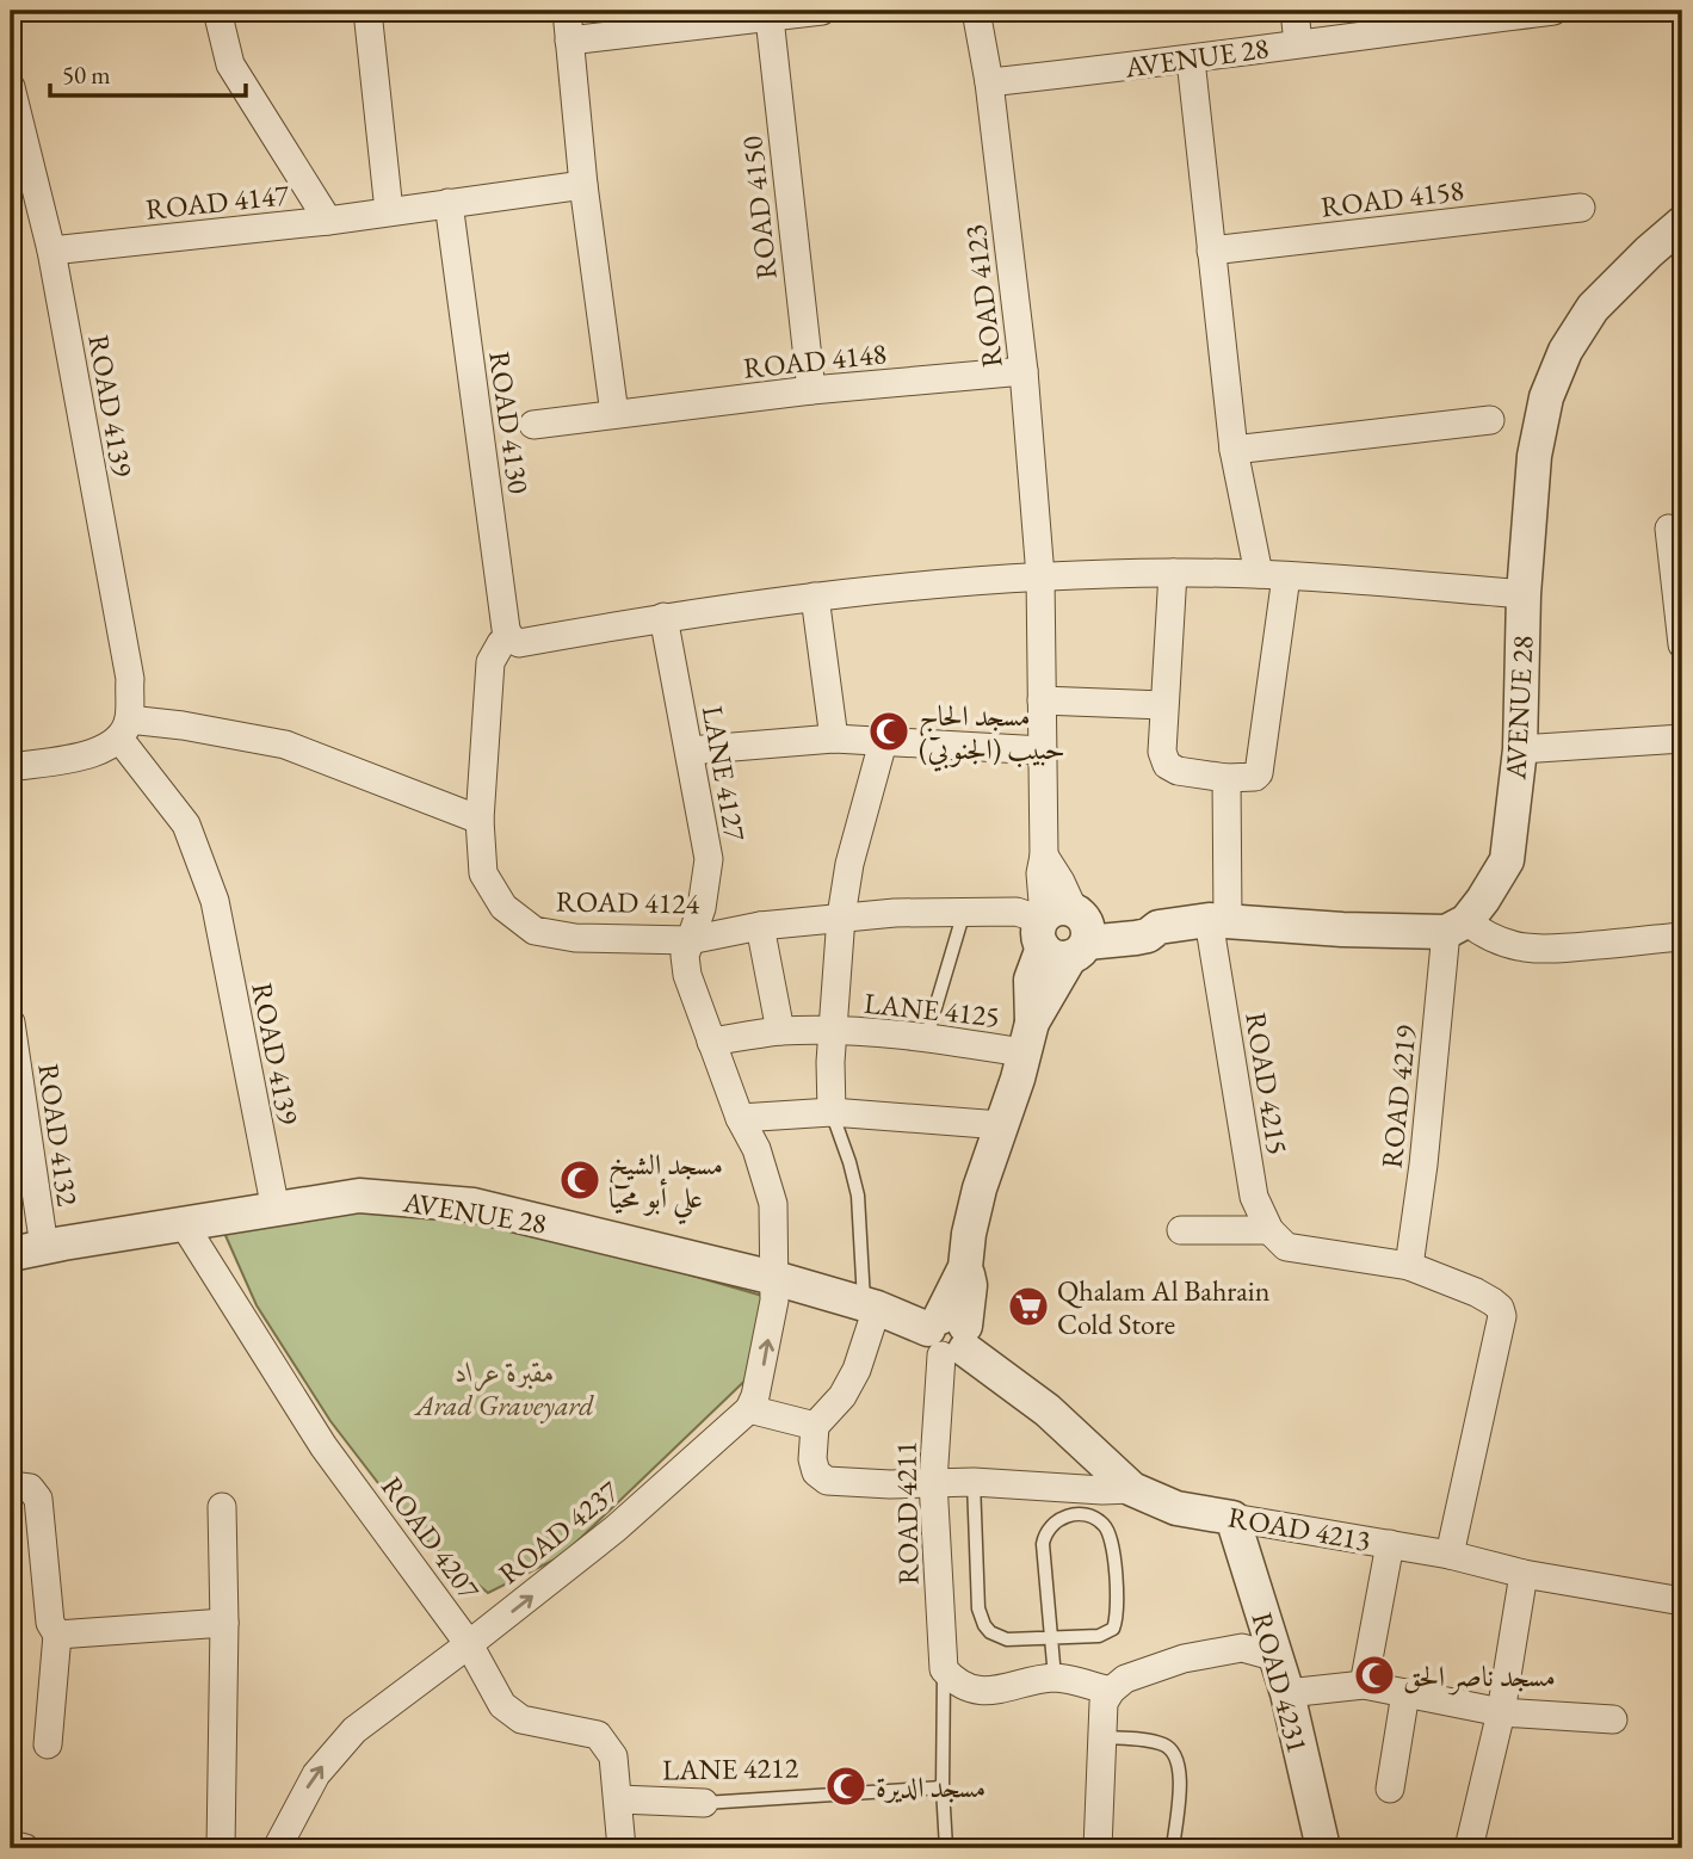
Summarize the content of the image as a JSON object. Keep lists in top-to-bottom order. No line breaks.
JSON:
{"streets":{"street":["AVENUE 28","ROAD 4158","ROAD 4147","ROAD 4150","ROAD 4123","ROAD 4148","ROAD 4139","ROAD 4130","LANE 4127","ROAD 4124","LANE 4125","ROAD 4215","ROAD 4219","ROAD 4132","ROAD 4211","ROAD 4213","ROAD 4237","ROAD 4207","ROAD 4231","LANE 4212"]},"crossings":[["AVENUE 28","ROAD 4123"],["AVENUE 28","ROAD 4139"],["AVENUE 28","ROAD 4219"],["AVENUE 28","ROAD 4132"],["AVENUE 28","ROAD 4211"],["AVENUE 28","ROAD 4213"],["AVENUE 28","ROAD 4237"],["AVENUE 28","ROAD 4207"],["ROAD 4147","ROAD 4139"],["ROAD 4147","ROAD 4130"],["ROAD 4150","ROAD 4148"],["ROAD 4123","ROAD 4148"],["ROAD 4123","ROAD 4124"],["ROAD 4130","ROAD 4124"],["LANE 4127","ROAD 4124"],["LANE 4127","ROAD 4237"],["ROAD 4124","ROAD 4237"],["LANE 4125","ROAD 4237"],["ROAD 4211","ROAD 4213"],["ROAD 4211","LANE 4212"],["ROAD 4213","ROAD 4231"],["ROAD 4237","ROAD 4207"],["ROAD 4207","LANE 4212"]],"one_way":["ROAD 4237"],"parks":["مقبرة عراد Arad Graveyard"],"places":{"mosque":["مسجد الحاج حبيب (الجنوبي)","مسجد الشيخ علي أبو محيا","مسجد ناصر الحق","مسجد الديرة"],"supermarket":["Qhalam Al Bahrain Cold Store"]},"scale_bar":"50 m"}
